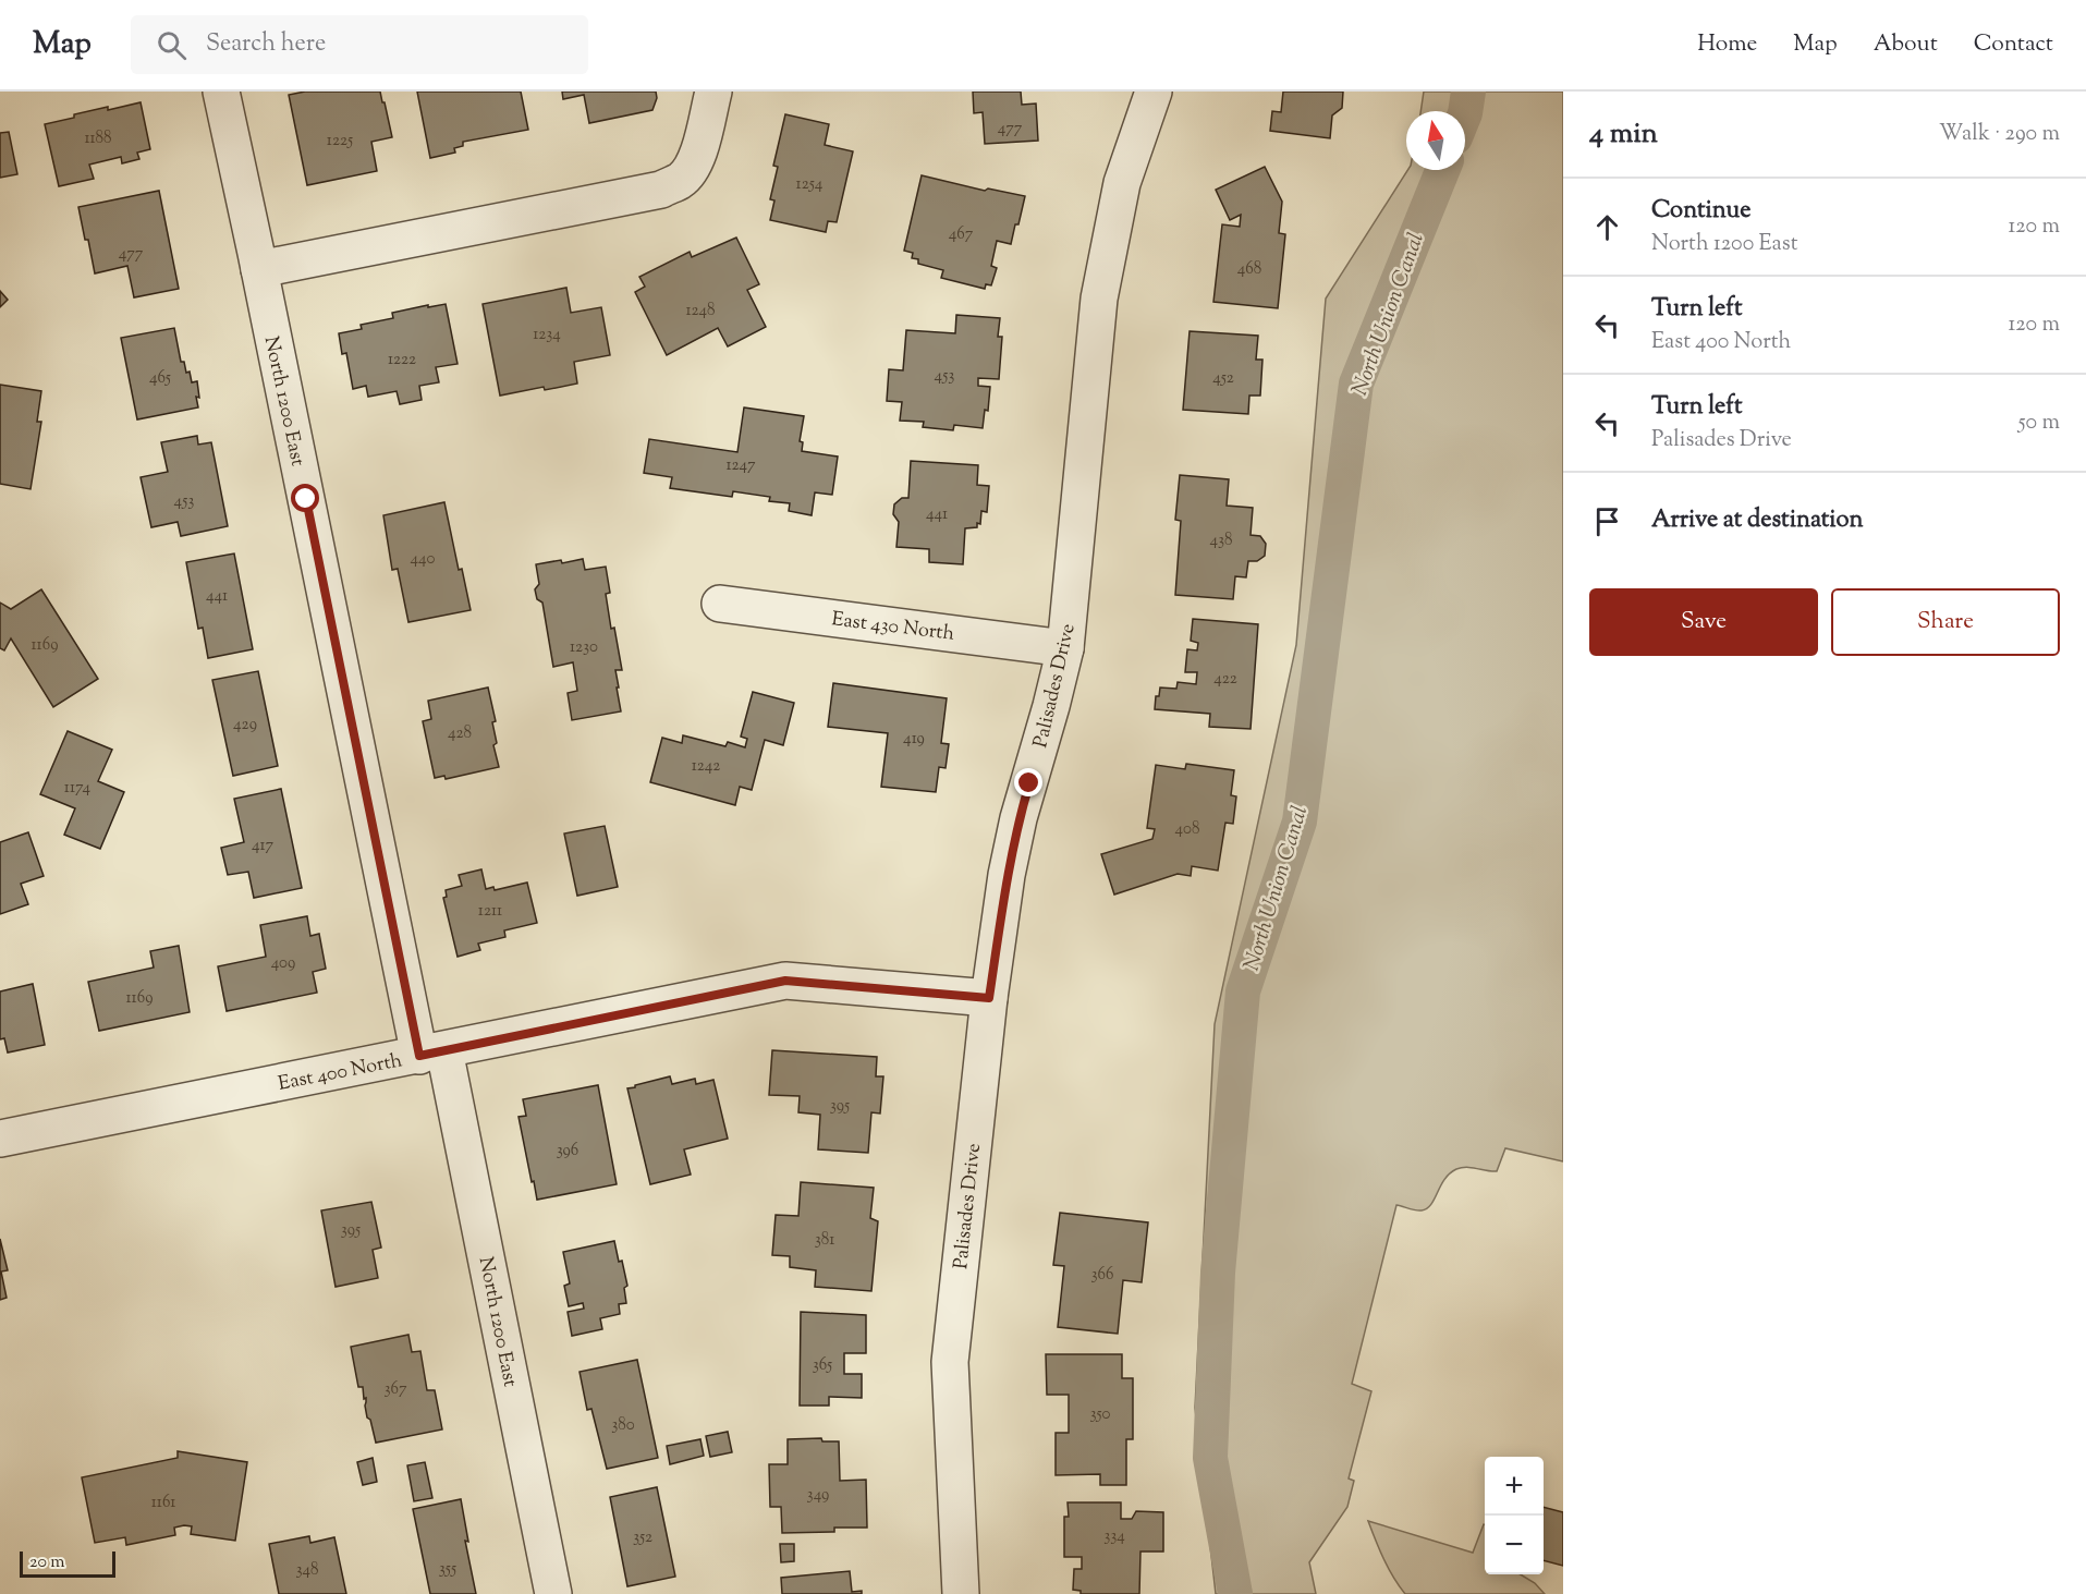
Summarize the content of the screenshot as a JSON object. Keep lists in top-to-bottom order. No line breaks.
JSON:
{"streets":{"street":["North 1200 East","East 430 North","Palisades Drive","East 400 North"]},"crossings":[["North 1200 East","East 400 North"],["East 430 North","Palisades Drive"],["Palisades Drive","East 400 North"]],"water":["North Union Canal"],"house_numbers":["477","1188","1225","1254","467","477","468","1248","1234","1222","453","465","452","1247","453","441","438","440","441","1169","1230","422","429","428","419","1242","1174","408","417","1211","409","1169","395","396","395","381","366","365","367","350","380","349","1161","334","352","355","348"],"scale_bar":"20 m","north":"top","page":{"header":"Map","search":"Search here","nav":["Home","Map","About","Contact"],"heading":["4 min","Walk · 290 m"],"list":[["Continue","North 1200 East","120 m"],["Turn left","East 400 North","120 m"],["Turn left","Palisades Drive","50 m"],"Arrive at destination"],"buttons":["Save","Share"],"map_buttons":["+","−"],"scale":"20 m"}}
